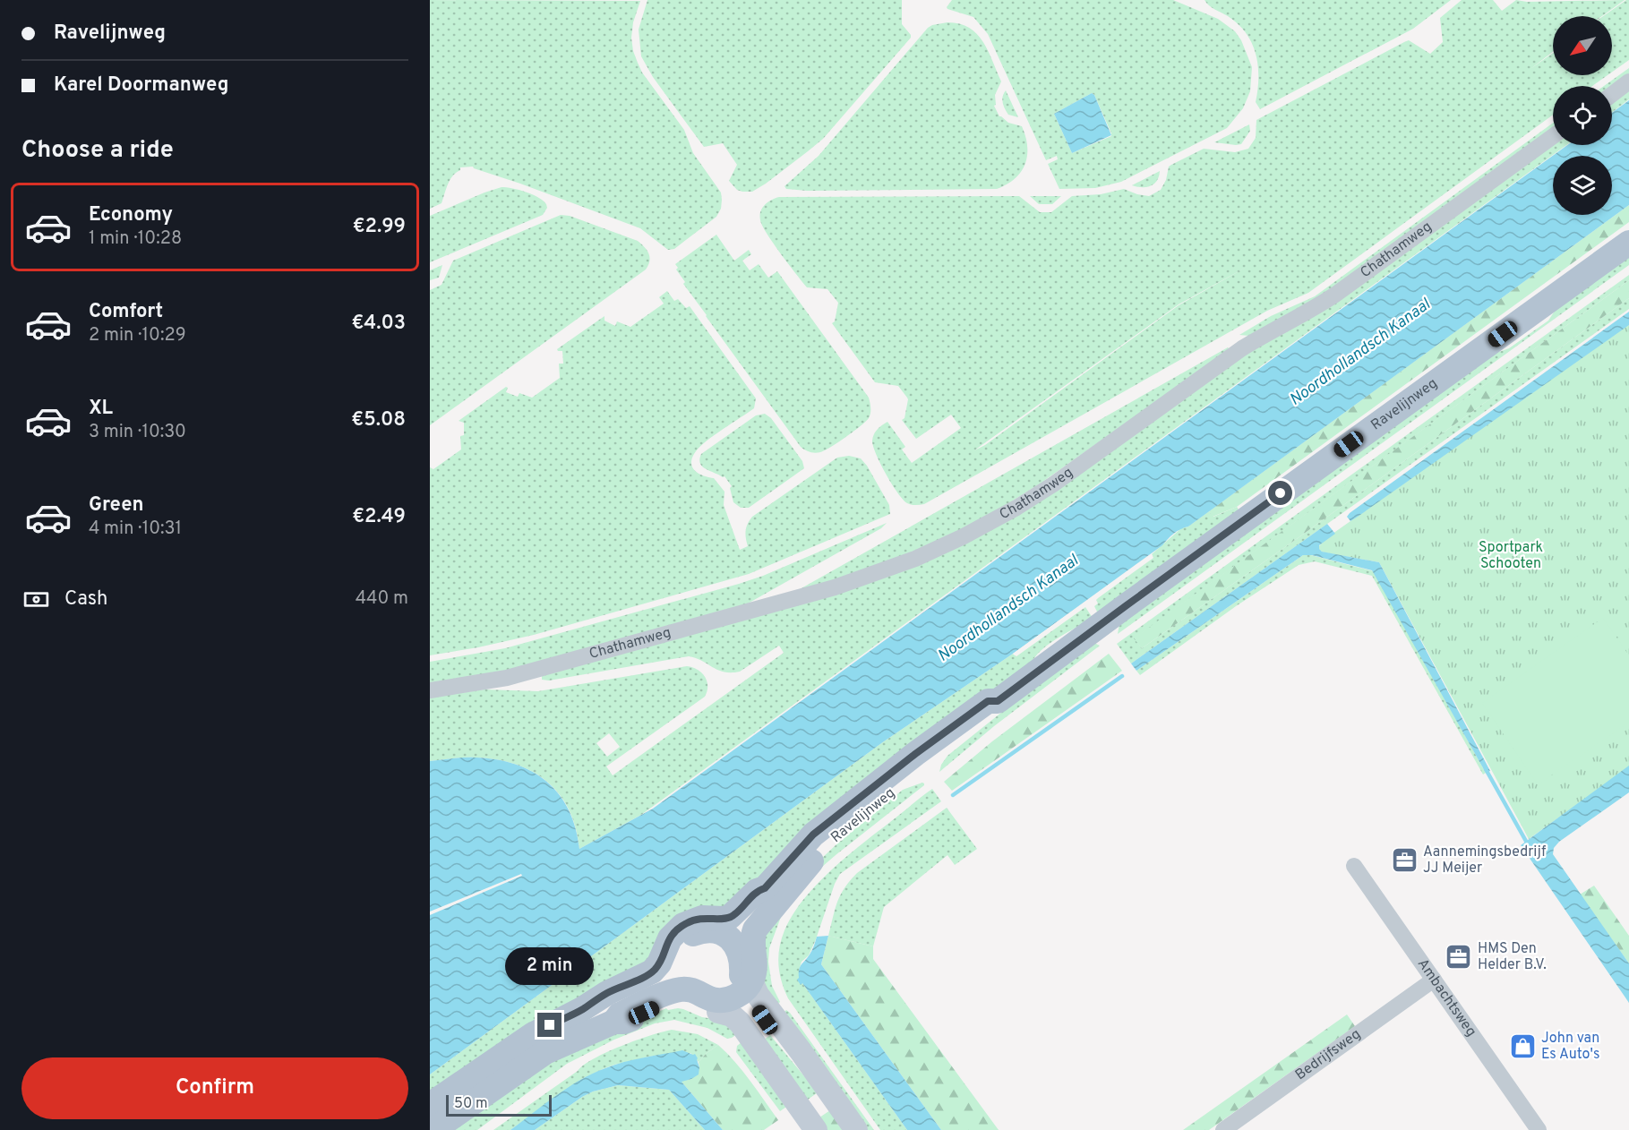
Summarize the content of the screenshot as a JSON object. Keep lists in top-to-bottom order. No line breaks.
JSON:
{"streets":{"main road":["Ravelijnweg"],"street":["Chathamweg","Ambachtsweg","Bedrijfsweg"]},"crossings":[["Ambachtsweg","Bedrijfsweg"]],"water":["Noordhollandsch Kanaal"],"parks":["Sportpark Schooten"],"places":{"office":["Aannemingsbedrijf JJ Meijer","HMS Den Helder B.V."],"shop":["John van Es Auto's"]},"scale_bar":"50 m","north":"bottom left","page":{"banner":["Ravelijnweg","Karel Doormanweg"],"heading":"Choose a ride","list":[{"name":"Economy","note":"1 min · 10:28","value":"€2.99"},{"name":"Comfort","note":"2 min · 10:29","value":"€4.03"},{"name":"XL","note":"3 min · 10:30","value":"€5.08"},{"name":"Green","note":"4 min · 10:31","value":"€2.49"}],"pay":["Cash","440 m"],"bubble":"2 min","buttons":"Confirm","scale":"50 m"}}
